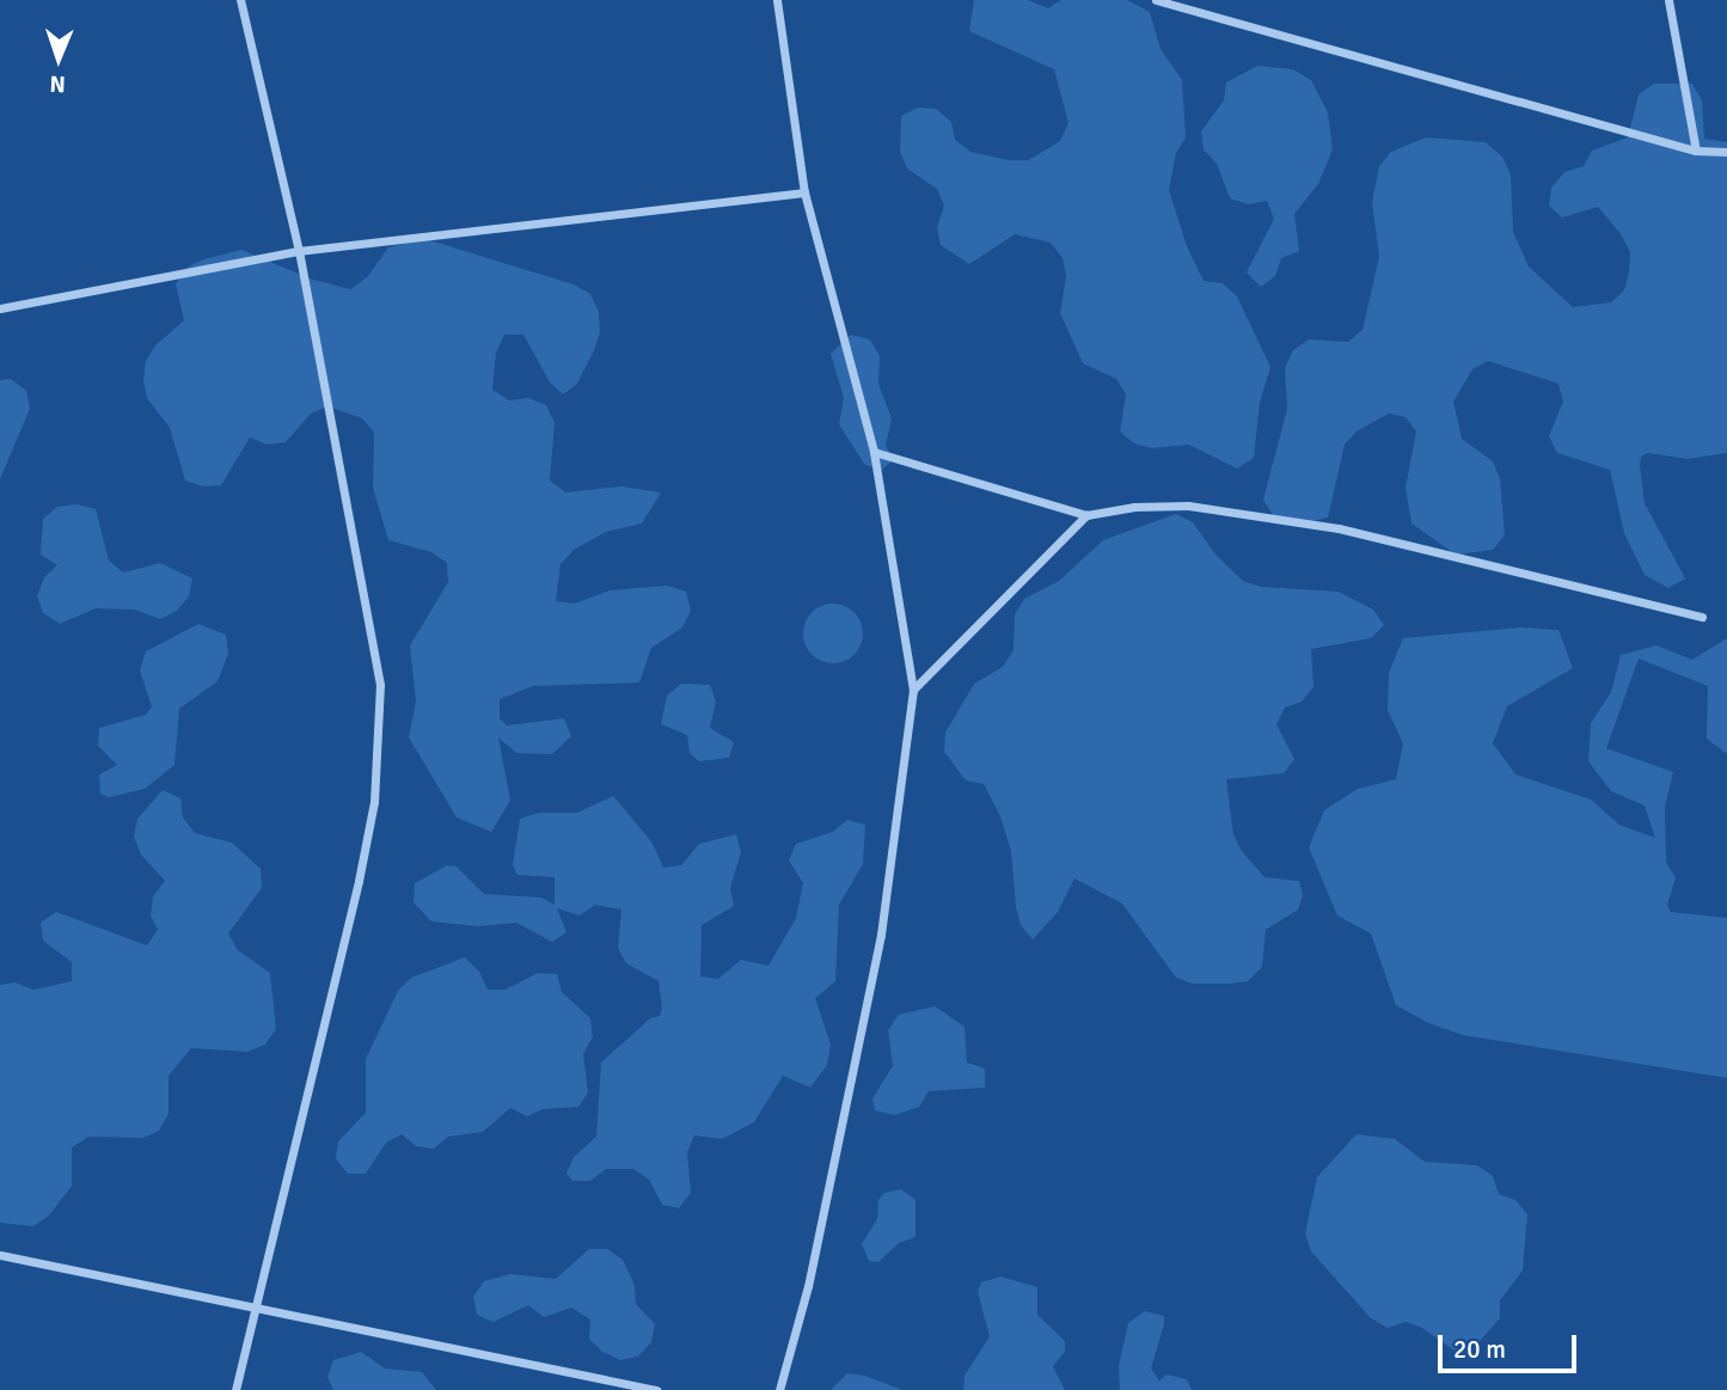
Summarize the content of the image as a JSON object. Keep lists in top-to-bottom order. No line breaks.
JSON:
{"scale_bar":"20 m","north":"bottom"}
